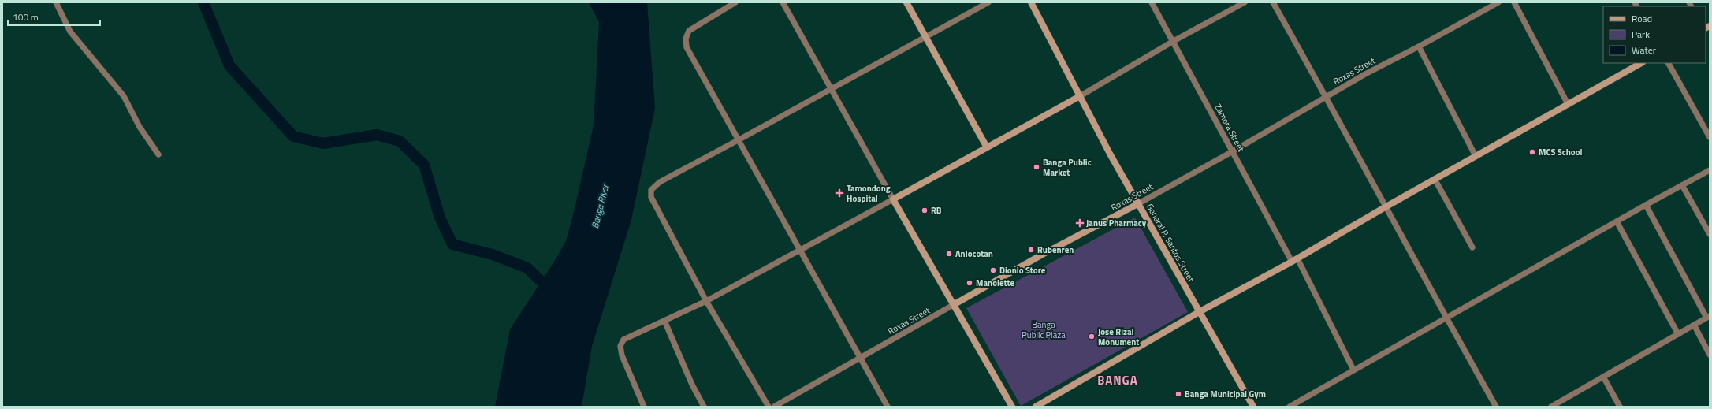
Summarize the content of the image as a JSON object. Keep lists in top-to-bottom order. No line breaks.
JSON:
{"streets":{"main road":["Roxas Street","General P. Santos Street"],"street":["Zamora Street"]},"crossings":[["Roxas Street","Zamora Street"],["Roxas Street","General P. Santos Street"]],"districts":["BANGA"],"water":["Banga River"],"parks":["Banga Public Plaza"],"places":{"other":["MCS School","Banga Public Market","RB","Rubenren","Anlocotan","Dionio Store","Manolette","Jose Rizal Monument","Banga Municipal Gym"],"health":["Tamondong Hospital","Janus Pharmacy"]},"legend":["Road","Park","Water"],"scale_bar":"100 m"}
